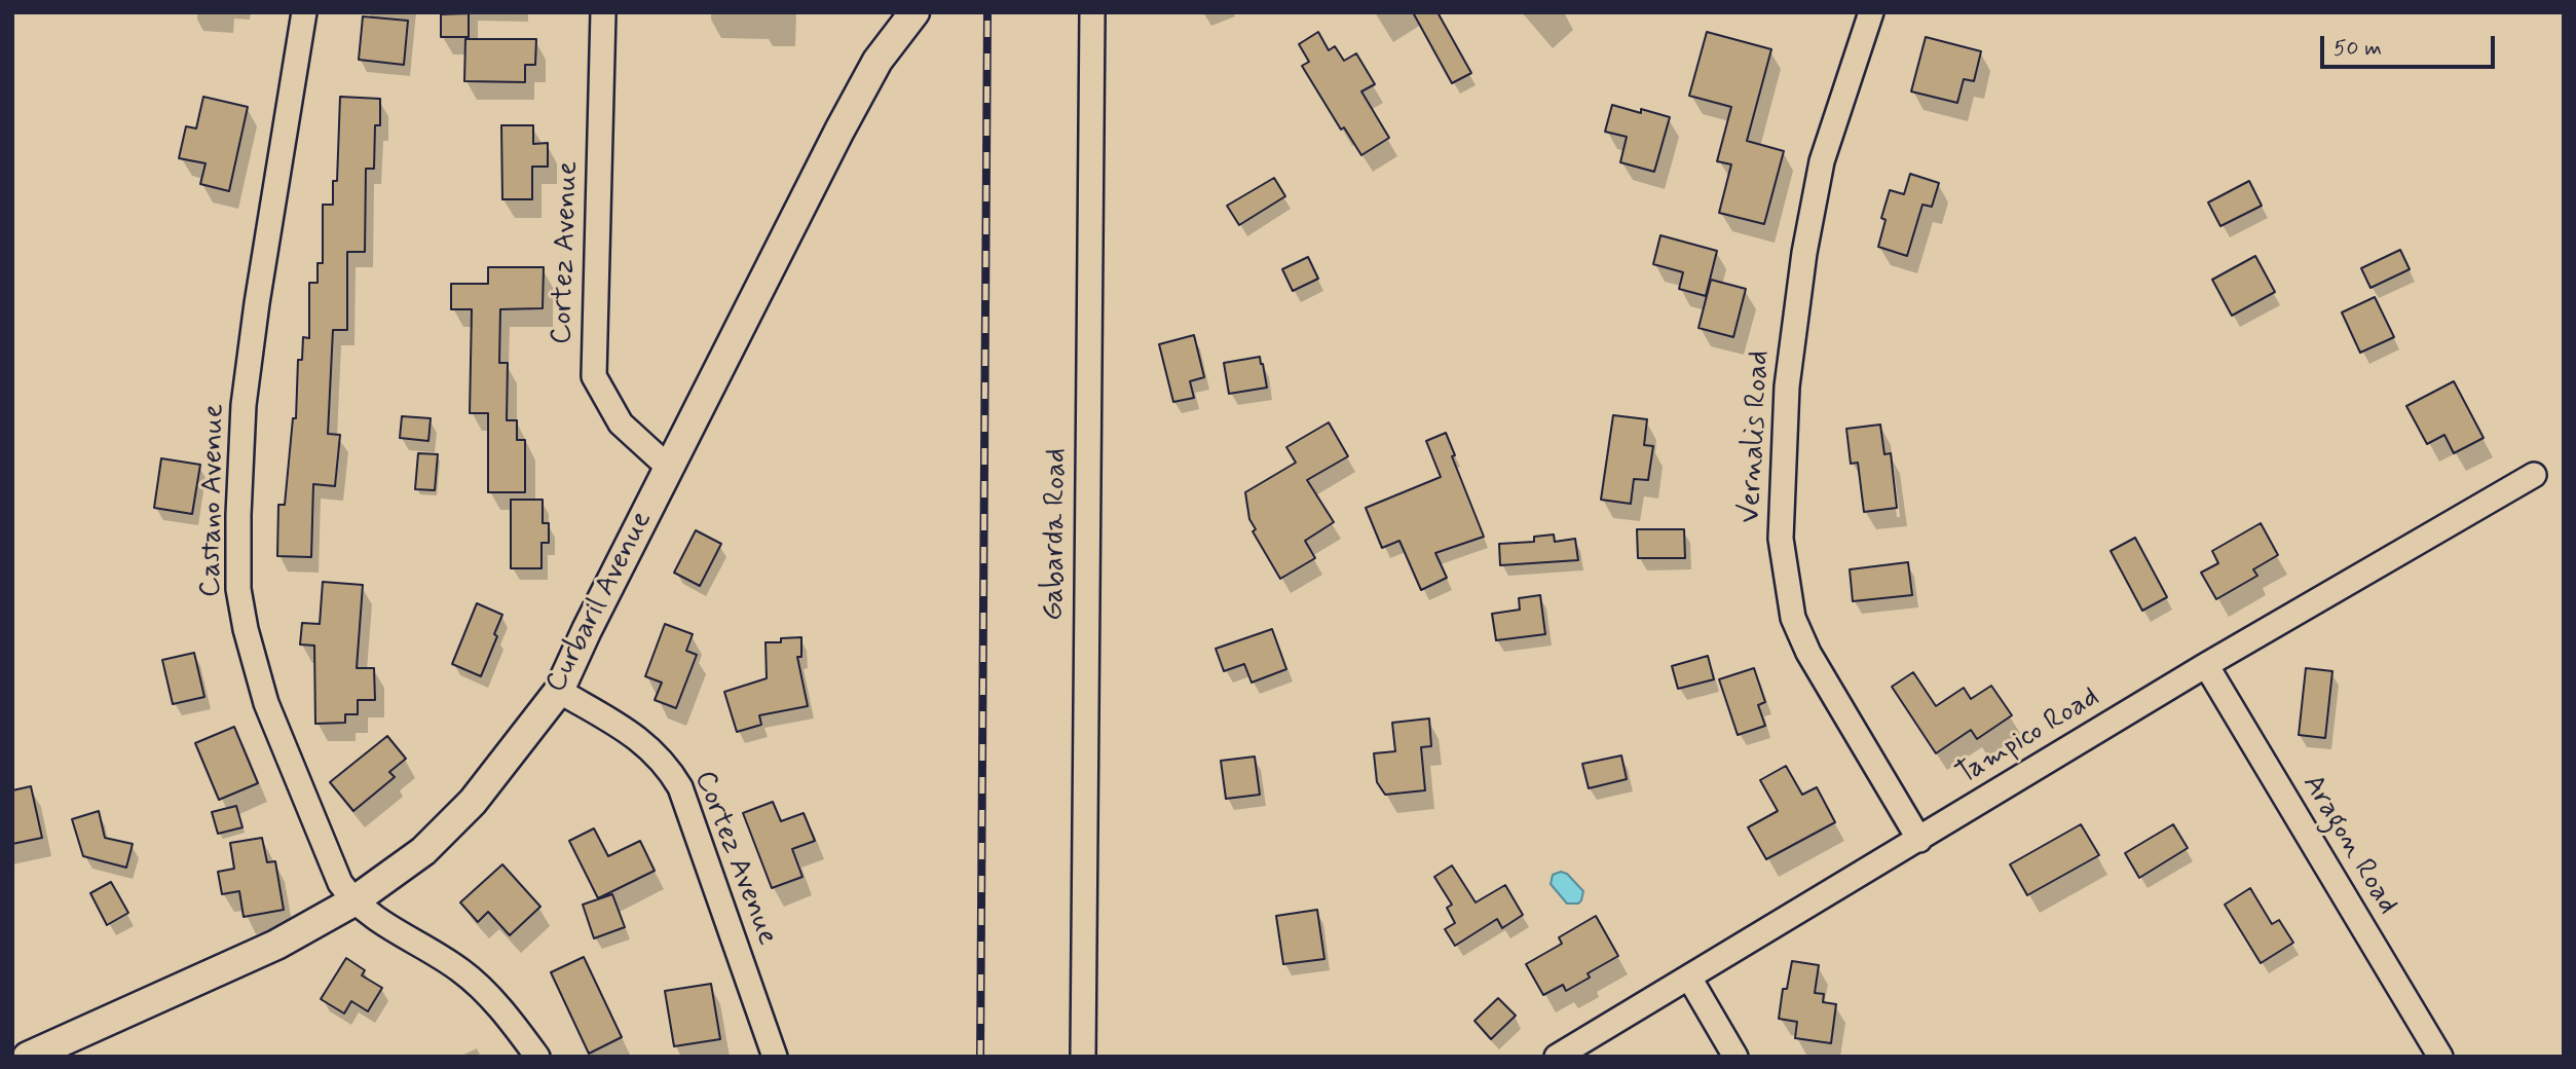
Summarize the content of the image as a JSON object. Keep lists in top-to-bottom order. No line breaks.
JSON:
{"streets":{"street":["Cortez Avenue","Vernalis Road","Castano Avenue","Gabarda Road","Curbaril Avenue","Tampico Road","Aragon Road"]},"crossings":[["Cortez Avenue","Curbaril Avenue"],["Vernalis Road","Tampico Road"],["Castano Avenue","Curbaril Avenue"],["Tampico Road","Aragon Road"]],"scale_bar":"50 m"}
